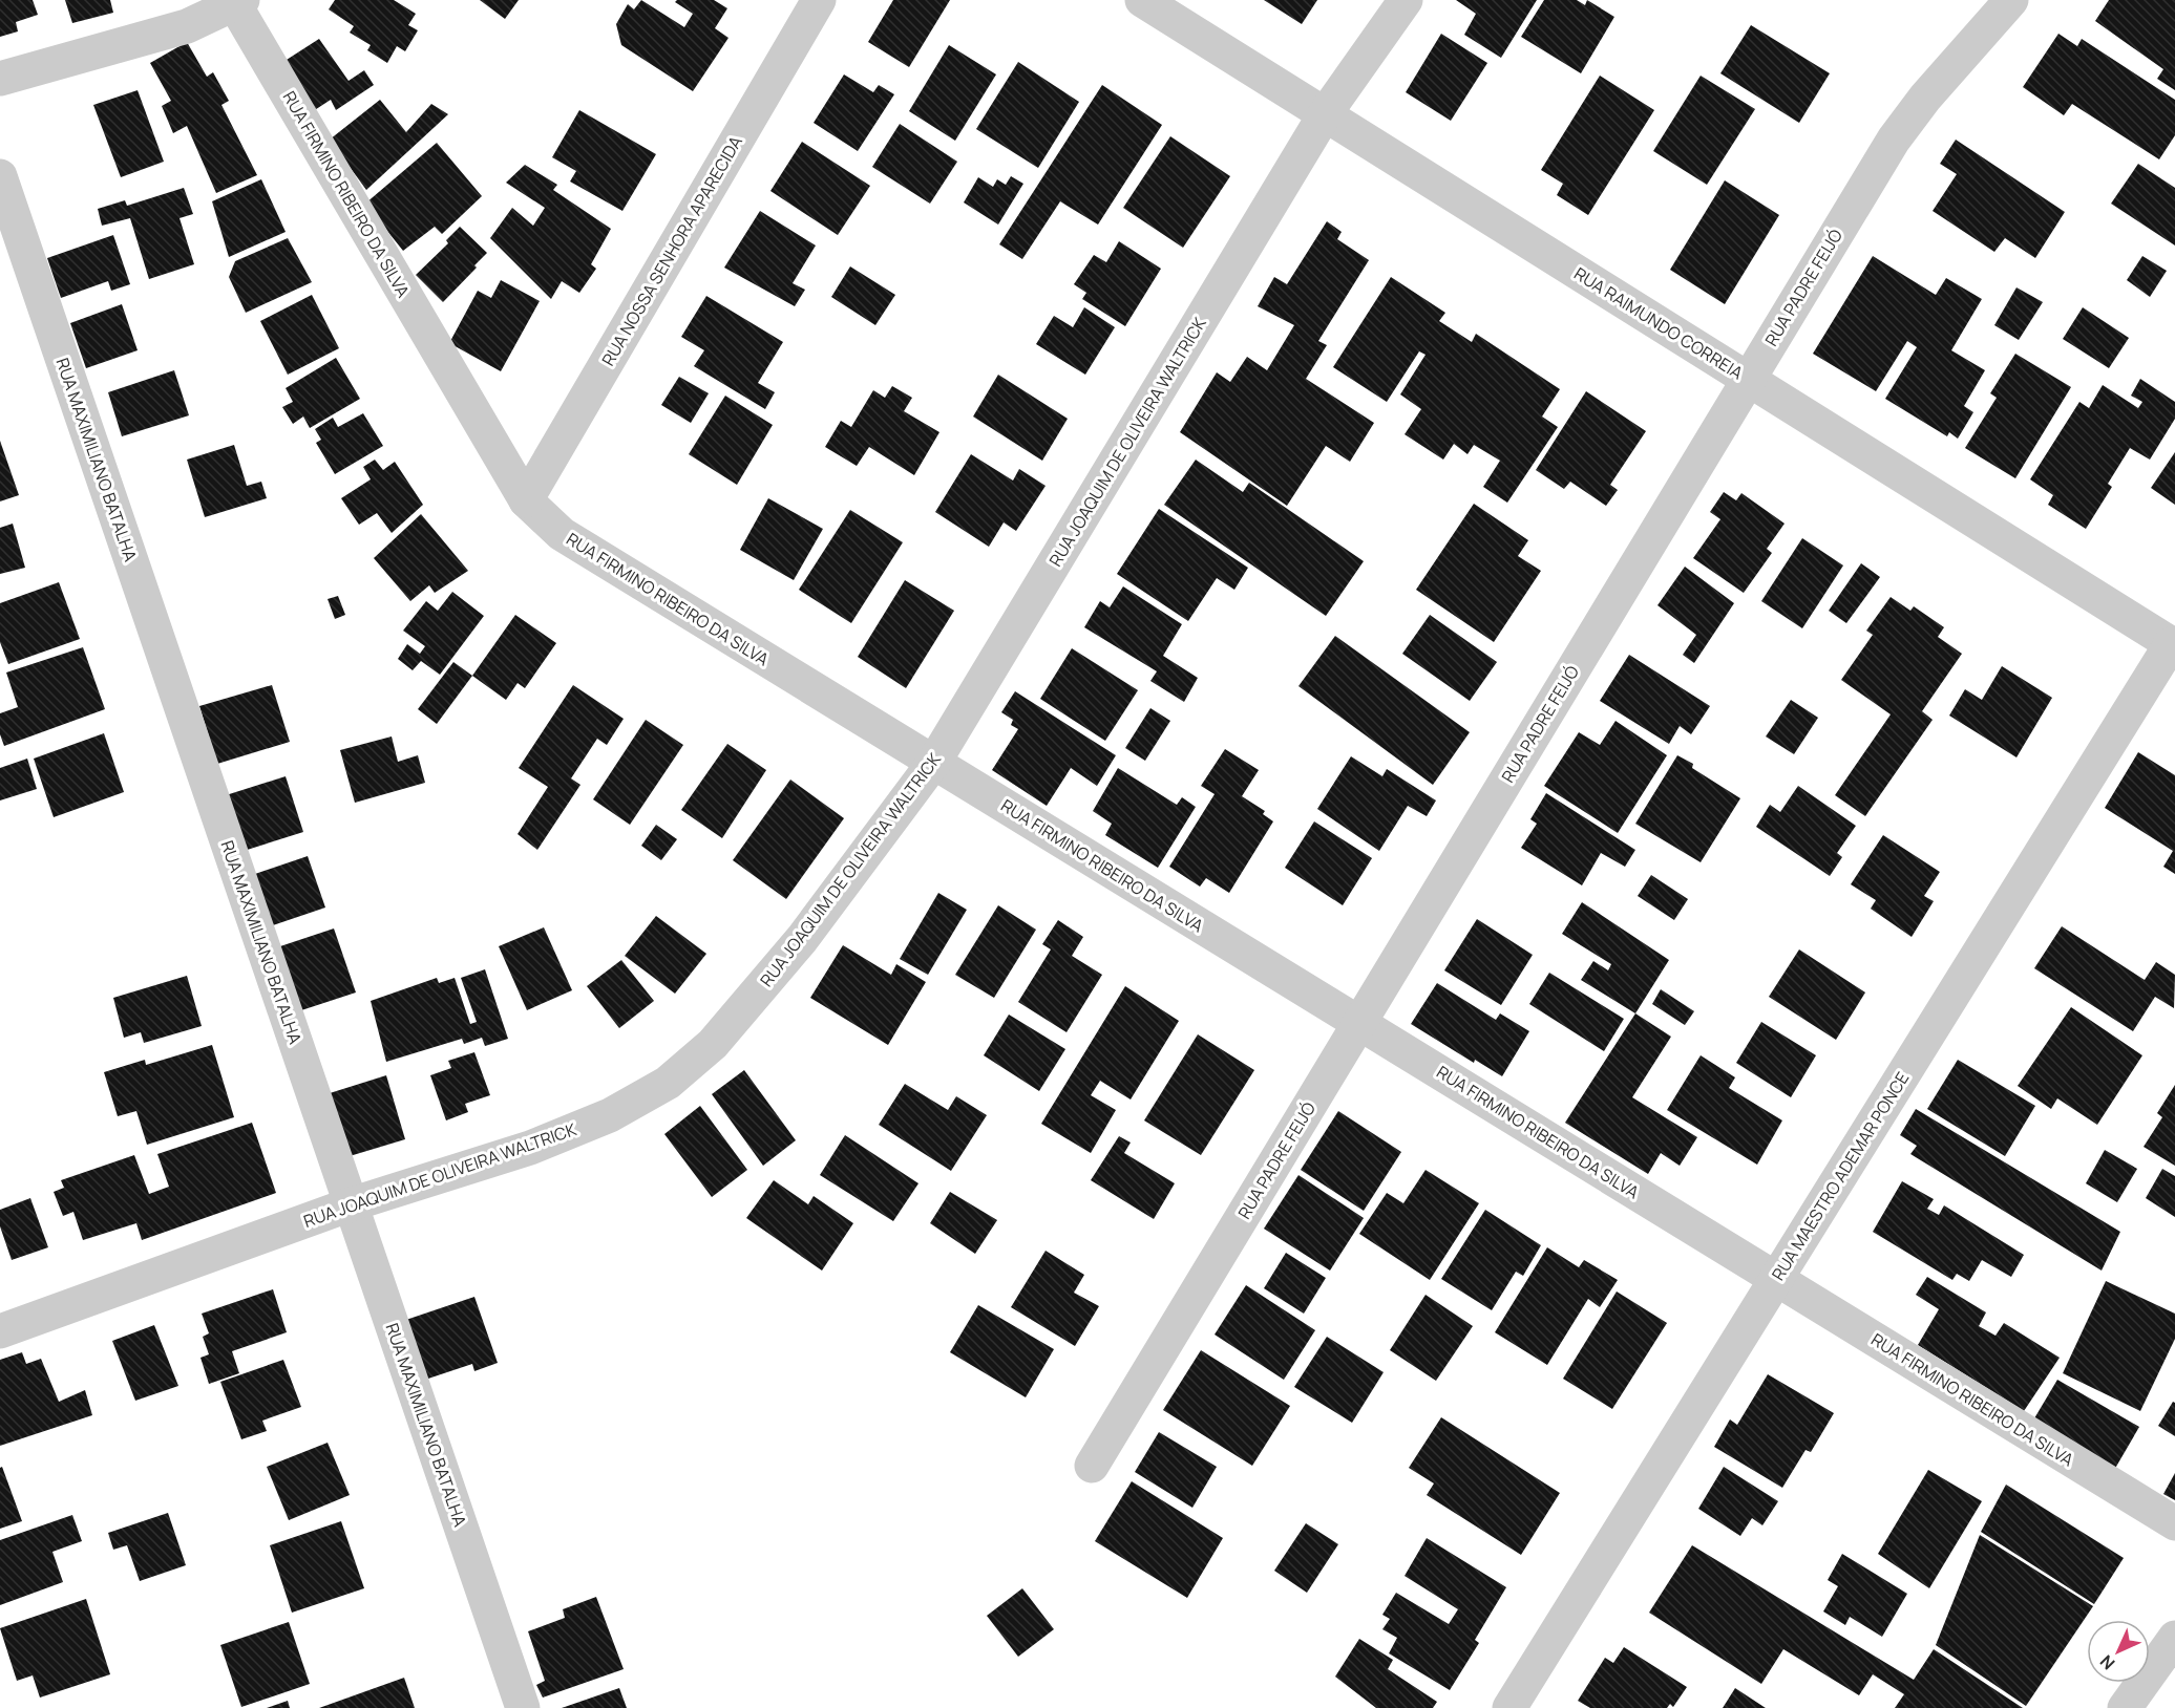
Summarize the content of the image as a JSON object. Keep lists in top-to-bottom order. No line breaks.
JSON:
{"streets":{"street":["RUA FIRMINO RIBEIRO DA SILVA","RUA NOSSA SENHORA APARECIDA","RUA PADRE FEIJÓ","RUA RAIMUNDO CORREIA","RUA JOAQUIM DE OLIVEIRA WALTRICK","RUA MAXIMILIANO BATALHA","RUA MAESTRO ADEMAR PONCE"]},"crossings":[["RUA FIRMINO RIBEIRO DA SILVA","RUA NOSSA SENHORA APARECIDA"],["RUA FIRMINO RIBEIRO DA SILVA","RUA PADRE FEIJÓ"],["RUA FIRMINO RIBEIRO DA SILVA","RUA JOAQUIM DE OLIVEIRA WALTRICK"],["RUA FIRMINO RIBEIRO DA SILVA","RUA MAESTRO ADEMAR PONCE"],["RUA PADRE FEIJÓ","RUA RAIMUNDO CORREIA"],["RUA RAIMUNDO CORREIA","RUA JOAQUIM DE OLIVEIRA WALTRICK"],["RUA RAIMUNDO CORREIA","RUA MAESTRO ADEMAR PONCE"],["RUA JOAQUIM DE OLIVEIRA WALTRICK","RUA MAXIMILIANO BATALHA"]],"north":"bottom left"}
